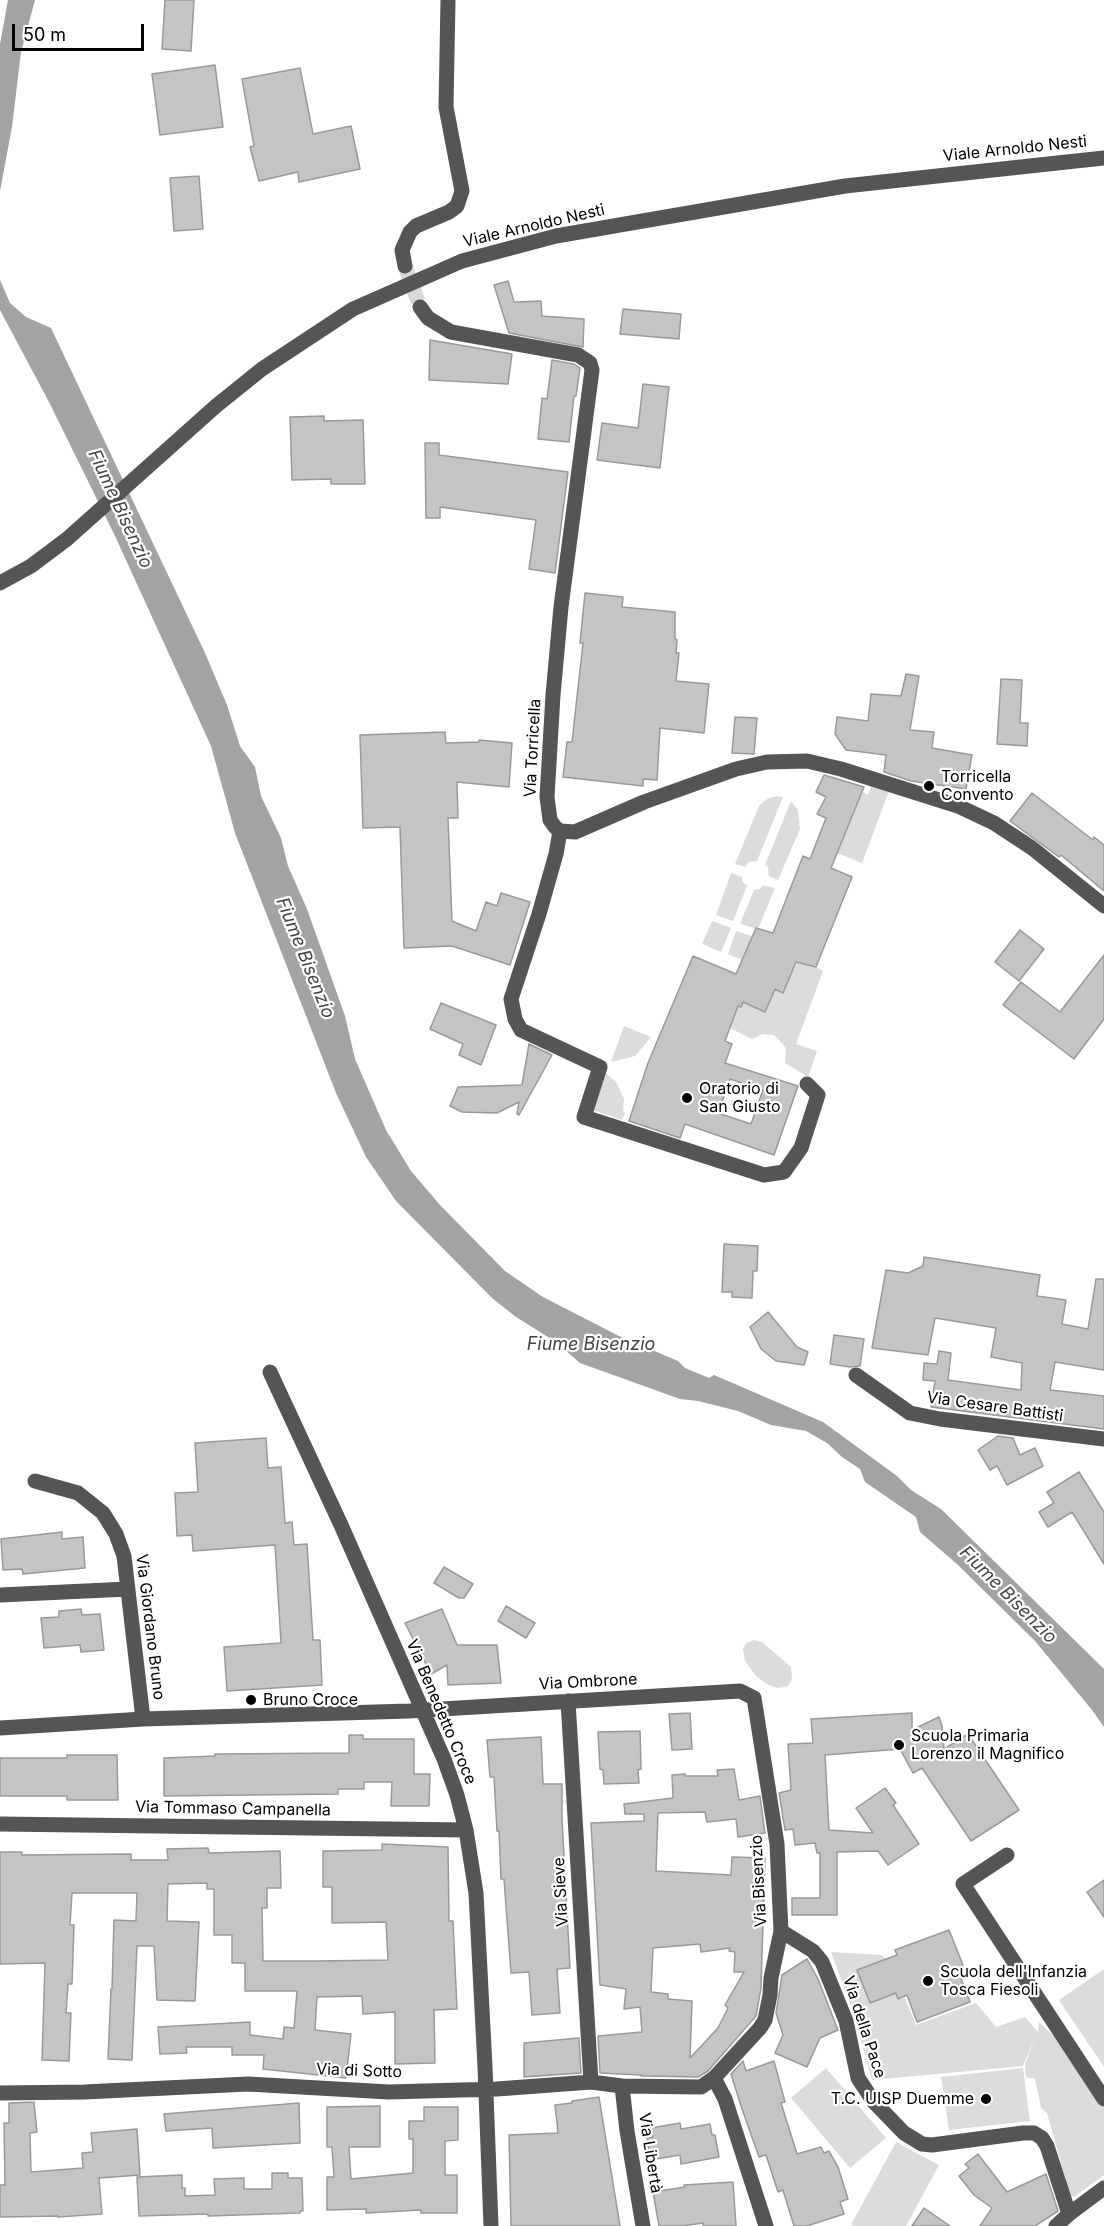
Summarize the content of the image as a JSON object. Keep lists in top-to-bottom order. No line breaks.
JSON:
{"streets":{"street":["Viale Arnoldo Nesti","Via Torricella","Via Cesare Battisti","Via Giordano Bruno","Via Ombrone","Via Benedetto Croce","Via Tommaso Campanella","Via Bisenzio","Via Sieve","Via della Pace","Via di Sotto","Via Libertà"]},"crossings":[["Via Giordano Bruno","Via Ombrone"],["Via Giordano Bruno","Via Benedetto Croce"],["Via Ombrone","Via Benedetto Croce"],["Via Ombrone","Via Bisenzio"],["Via Ombrone","Via Sieve"],["Via Benedetto Croce","Via Tommaso Campanella"],["Via Benedetto Croce","Via di Sotto"],["Via Bisenzio","Via della Pace"],["Via Bisenzio","Via di Sotto"],["Via Sieve","Via di Sotto"],["Via di Sotto","Via Libertà"]],"water":["Fiume Bisenzio"],"places":["Torricella Convento","Oratorio di San Giusto","Bruno Croce","Scuola Primaria Lorenzo il Magnifico","Scuola dell'Infanzia Tosca Fiesoli","T.C. UISP Duemme"],"scale_bar":"50 m"}
